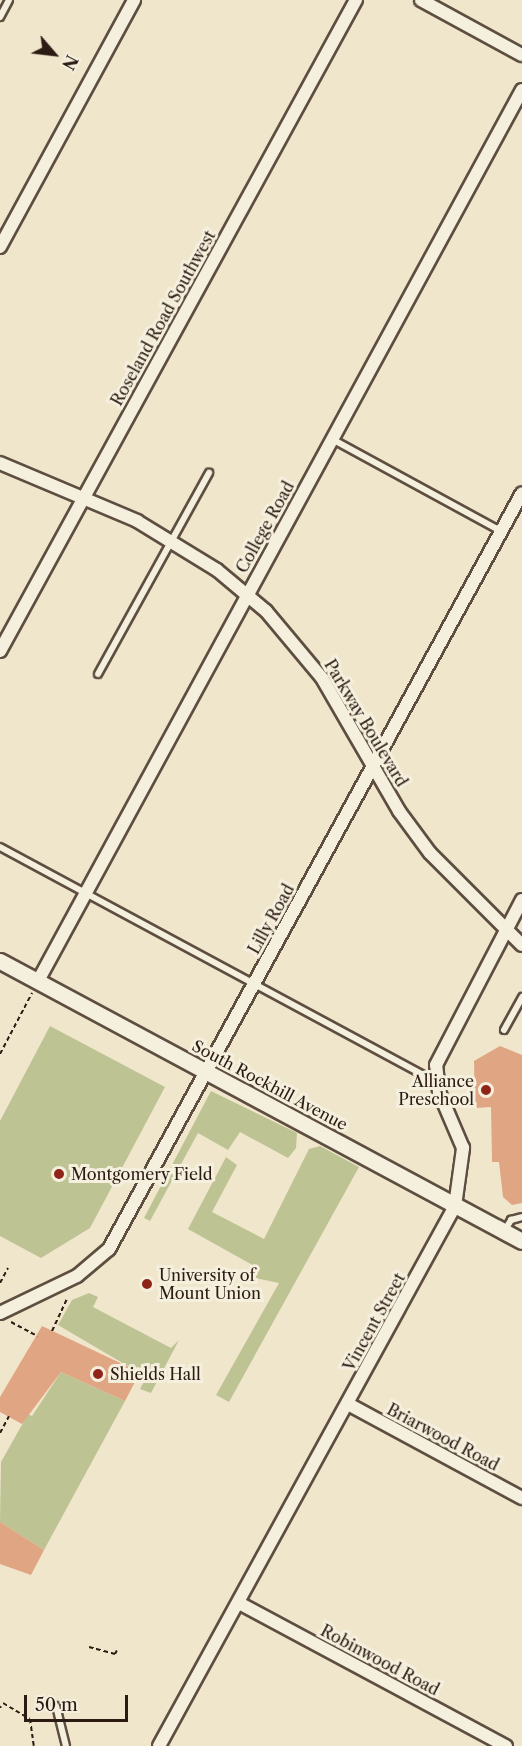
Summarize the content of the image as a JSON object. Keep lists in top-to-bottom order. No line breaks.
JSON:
{"streets":{"street":["Roseland Road Southwest","College Road","Parkway Boulevard","Lilly Road","South Rockhill Avenue","Vincent Street","Briarwood Road","Robinwood Road"]},"crossings":[["Roseland Road Southwest","Parkway Boulevard"],["College Road","Parkway Boulevard"],["College Road","South Rockhill Avenue"],["Parkway Boulevard","Lilly Road"],["Parkway Boulevard","Vincent Street"],["Lilly Road","South Rockhill Avenue"],["South Rockhill Avenue","Vincent Street"],["Vincent Street","Briarwood Road"],["Vincent Street","Robinwood Road"]],"places":["Alliance Preschool","Montgomery Field","University of Mount Union","Shields Hall"],"scale_bar":"50 m","north":"bottom right"}
